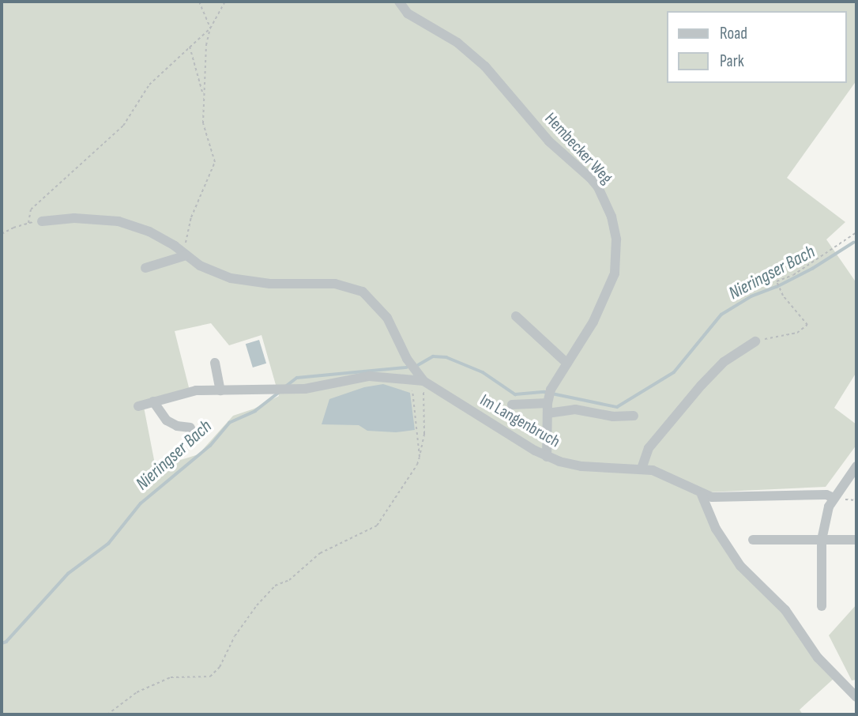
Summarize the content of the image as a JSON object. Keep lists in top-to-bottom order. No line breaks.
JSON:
{"streets":{"street":["Hembecker Weg","Im Langenbruch"]},"water":["Nieringser Bach"],"legend":["Road","Park"]}
